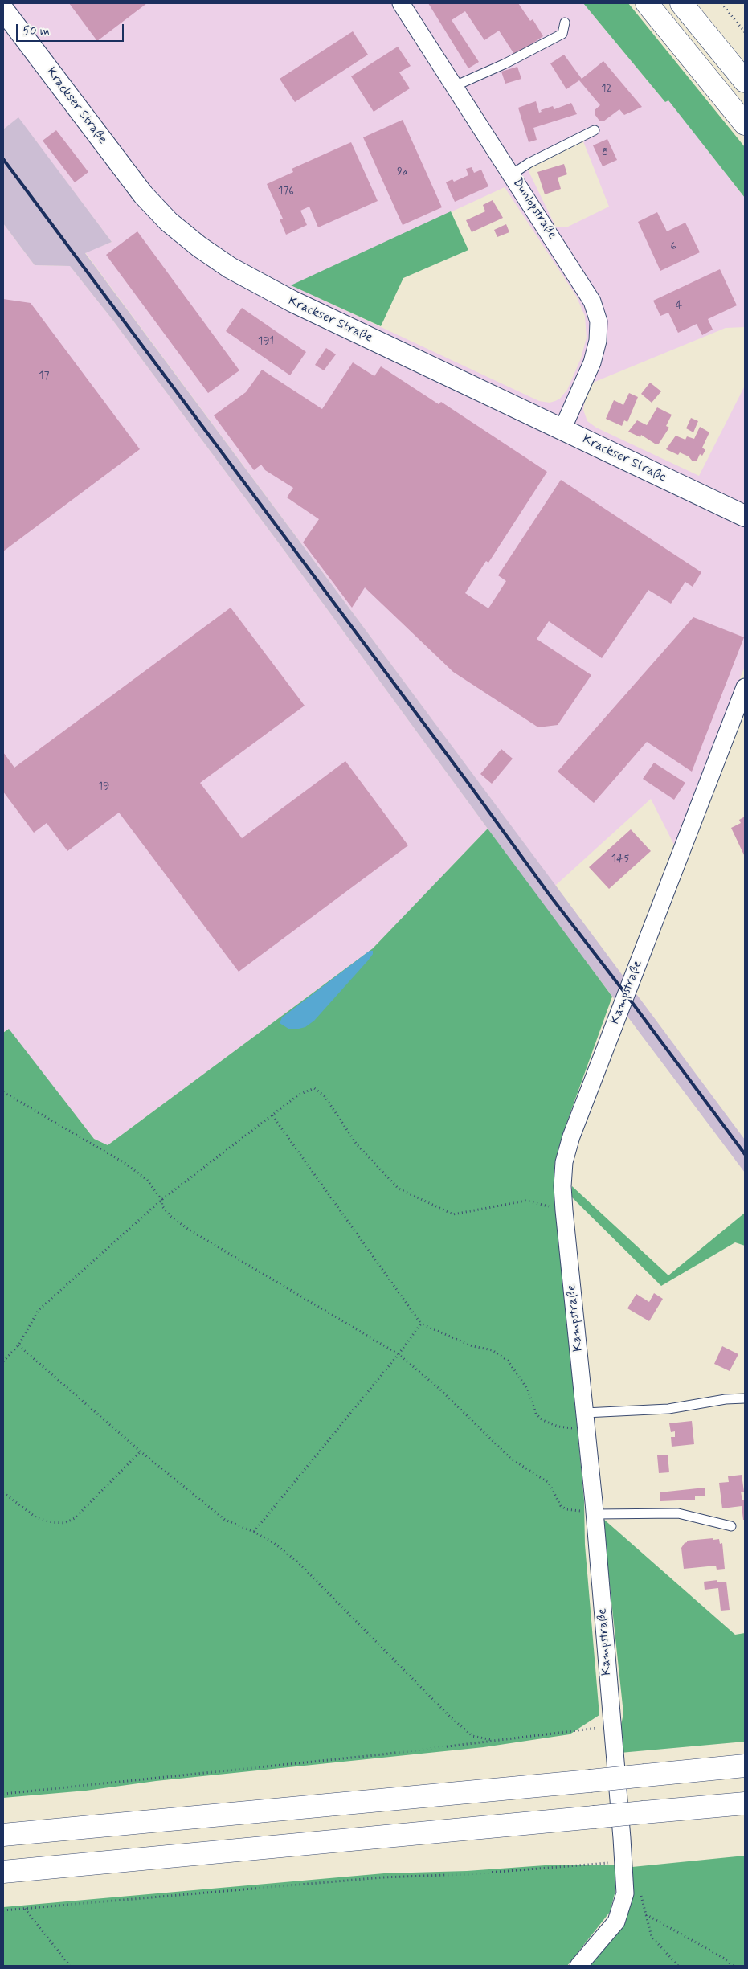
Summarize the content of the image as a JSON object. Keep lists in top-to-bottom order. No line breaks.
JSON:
{"streets":{"street":["Krackser Straße","Dunlopstraße","Kampstraße"]},"crossings":[["Krackser Straße","Dunlopstraße"]],"house_numbers":["12","8","9a","176","6","4","191","17","19","145"],"scale_bar":"50 m"}
